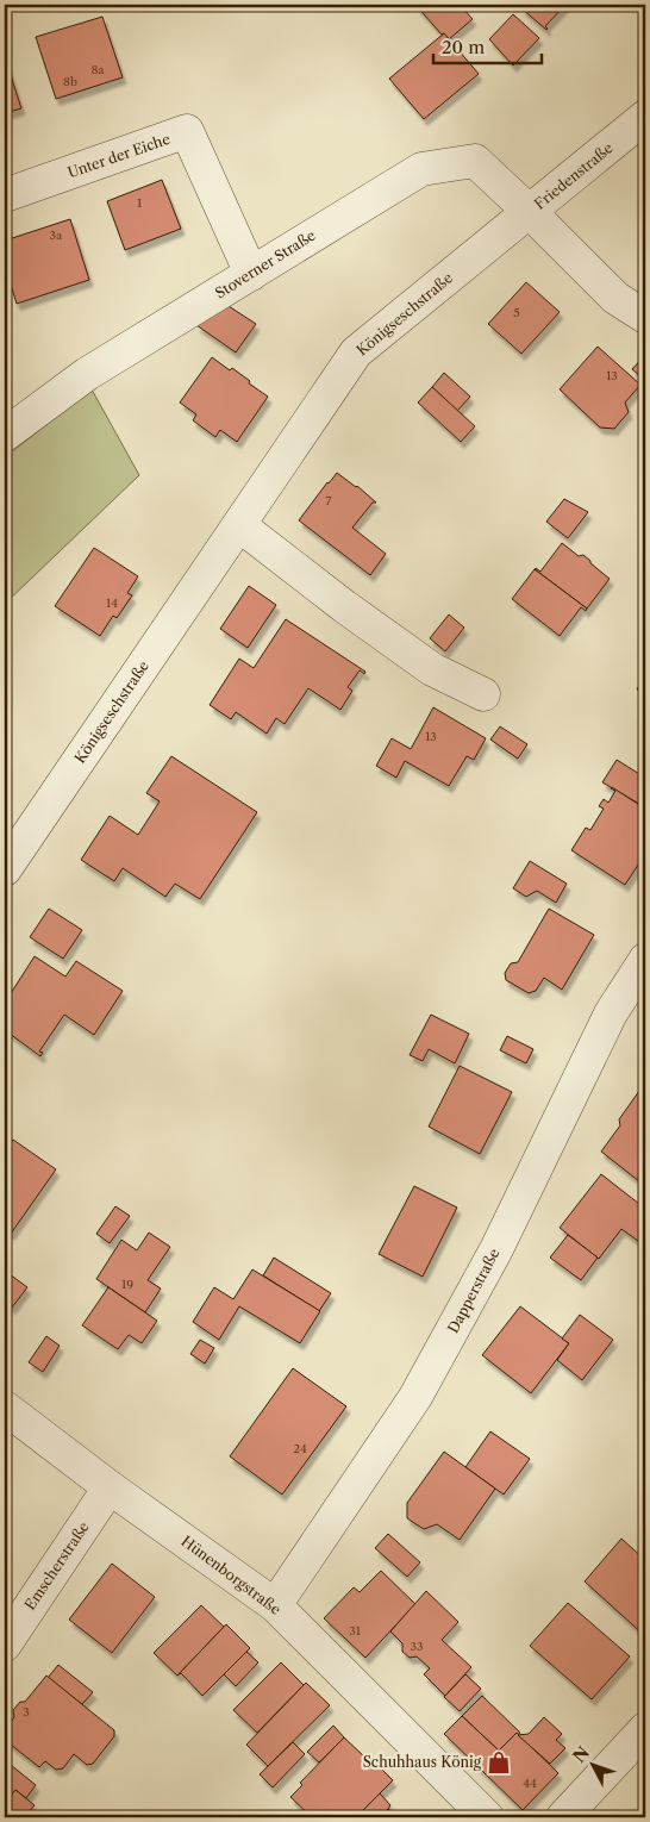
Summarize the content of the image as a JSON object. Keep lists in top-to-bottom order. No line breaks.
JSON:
{"streets":{"street":["Unter der Eiche","Friedenstraße","Stoverner Straße","Königseschstraße","Dapperstraße","Emscherstraße","Hünenborgstraße"]},"crossings":[["Unter der Eiche","Stoverner Straße"],["Friedenstraße","Stoverner Straße"],["Friedenstraße","Königseschstraße"],["Stoverner Straße","Königseschstraße"],["Dapperstraße","Hünenborgstraße"],["Emscherstraße","Hünenborgstraße"]],"places":{"shop":["Schuhhaus König"]},"house_numbers":["8a","8b","1","3a","5","13","7","14","13","19","24","31","33","3","44"],"scale_bar":"20 m","north":"top left"}
